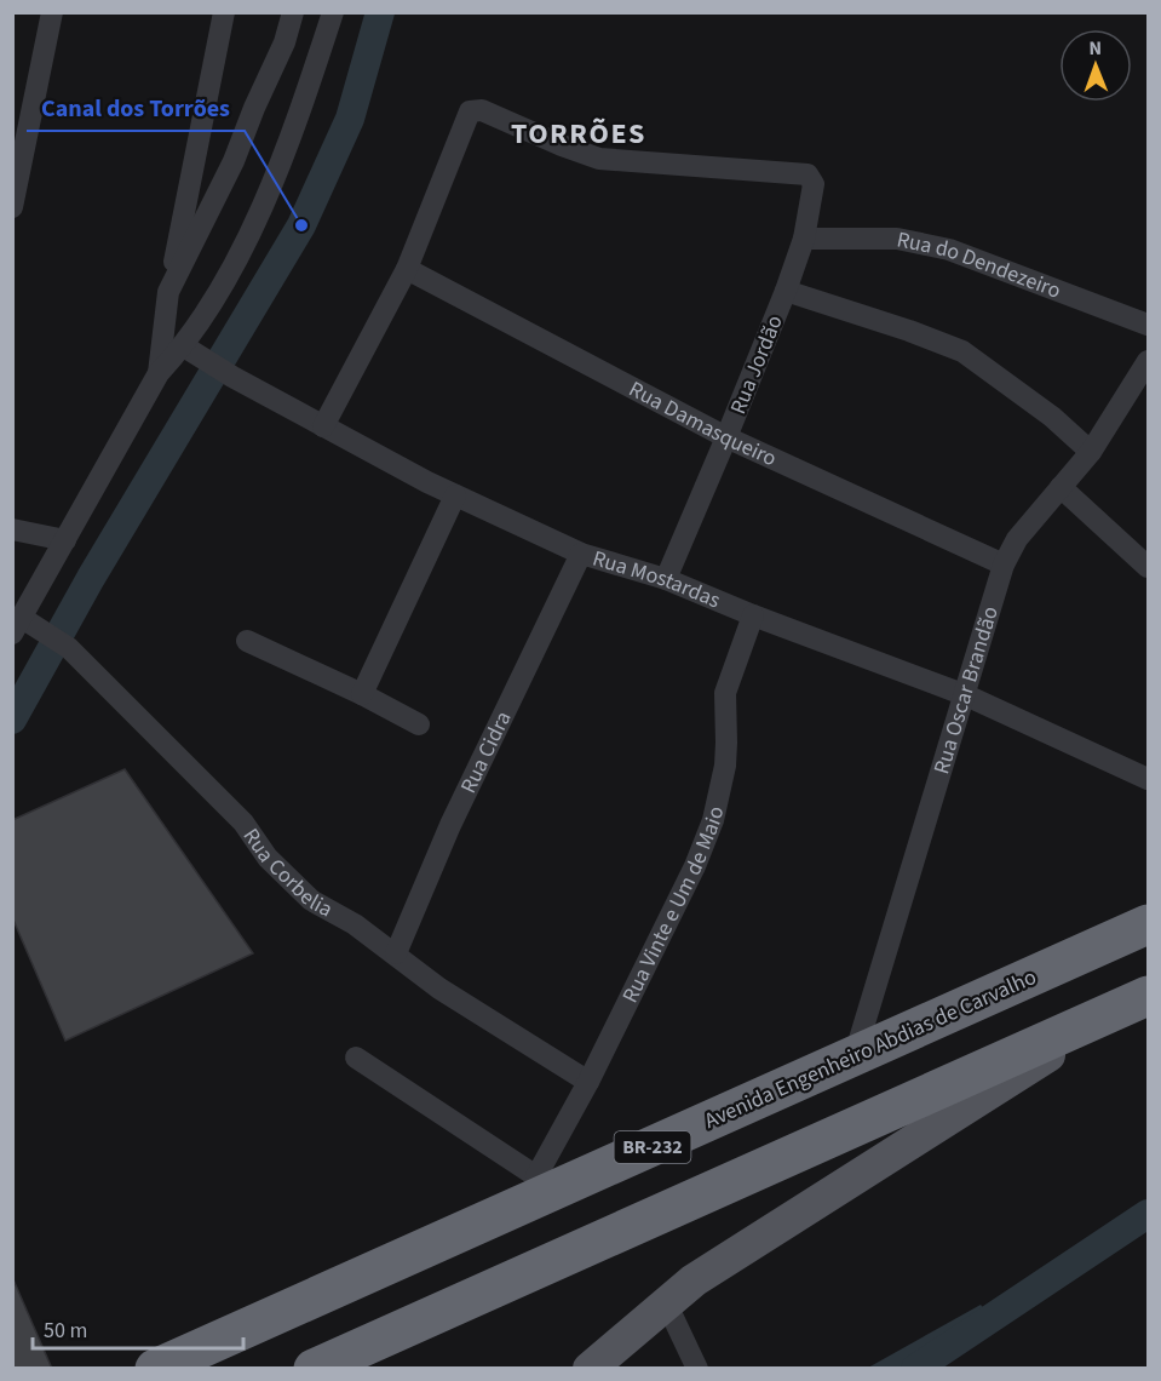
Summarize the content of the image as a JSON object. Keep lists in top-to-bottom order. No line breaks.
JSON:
{"streets":{"highway":["Avenida Engenheiro Abdias de Carvalho","BR-232"],"street":["Rua do Dendezeiro","Rua Jordão","Rua Damasqueiro","Rua Mostardas","Rua Oscar Brandão","Rua Cidra","Rua Corbelia","Rua Vinte e Um de Maio"]},"crossings":[["Rua do Dendezeiro","Rua Jordão"],["Rua Jordão","Rua Damasqueiro"],["Rua Jordão","Rua Mostardas"],["Rua Damasqueiro","Rua Oscar Brandão"],["Rua Mostardas","Rua Oscar Brandão"],["Rua Mostardas","Rua Cidra"],["Rua Mostardas","Rua Vinte e Um de Maio"],["Rua Oscar Brandão","Avenida Engenheiro Abdias de Carvalho"],["Rua Cidra","Rua Corbelia"],["Rua Corbelia","Rua Vinte e Um de Maio"],["Rua Vinte e Um de Maio","Avenida Engenheiro Abdias de Carvalho"]],"districts":["TORRÕES"],"places":["Canal dos Torrões"],"scale_bar":"50 m","north":"top"}
